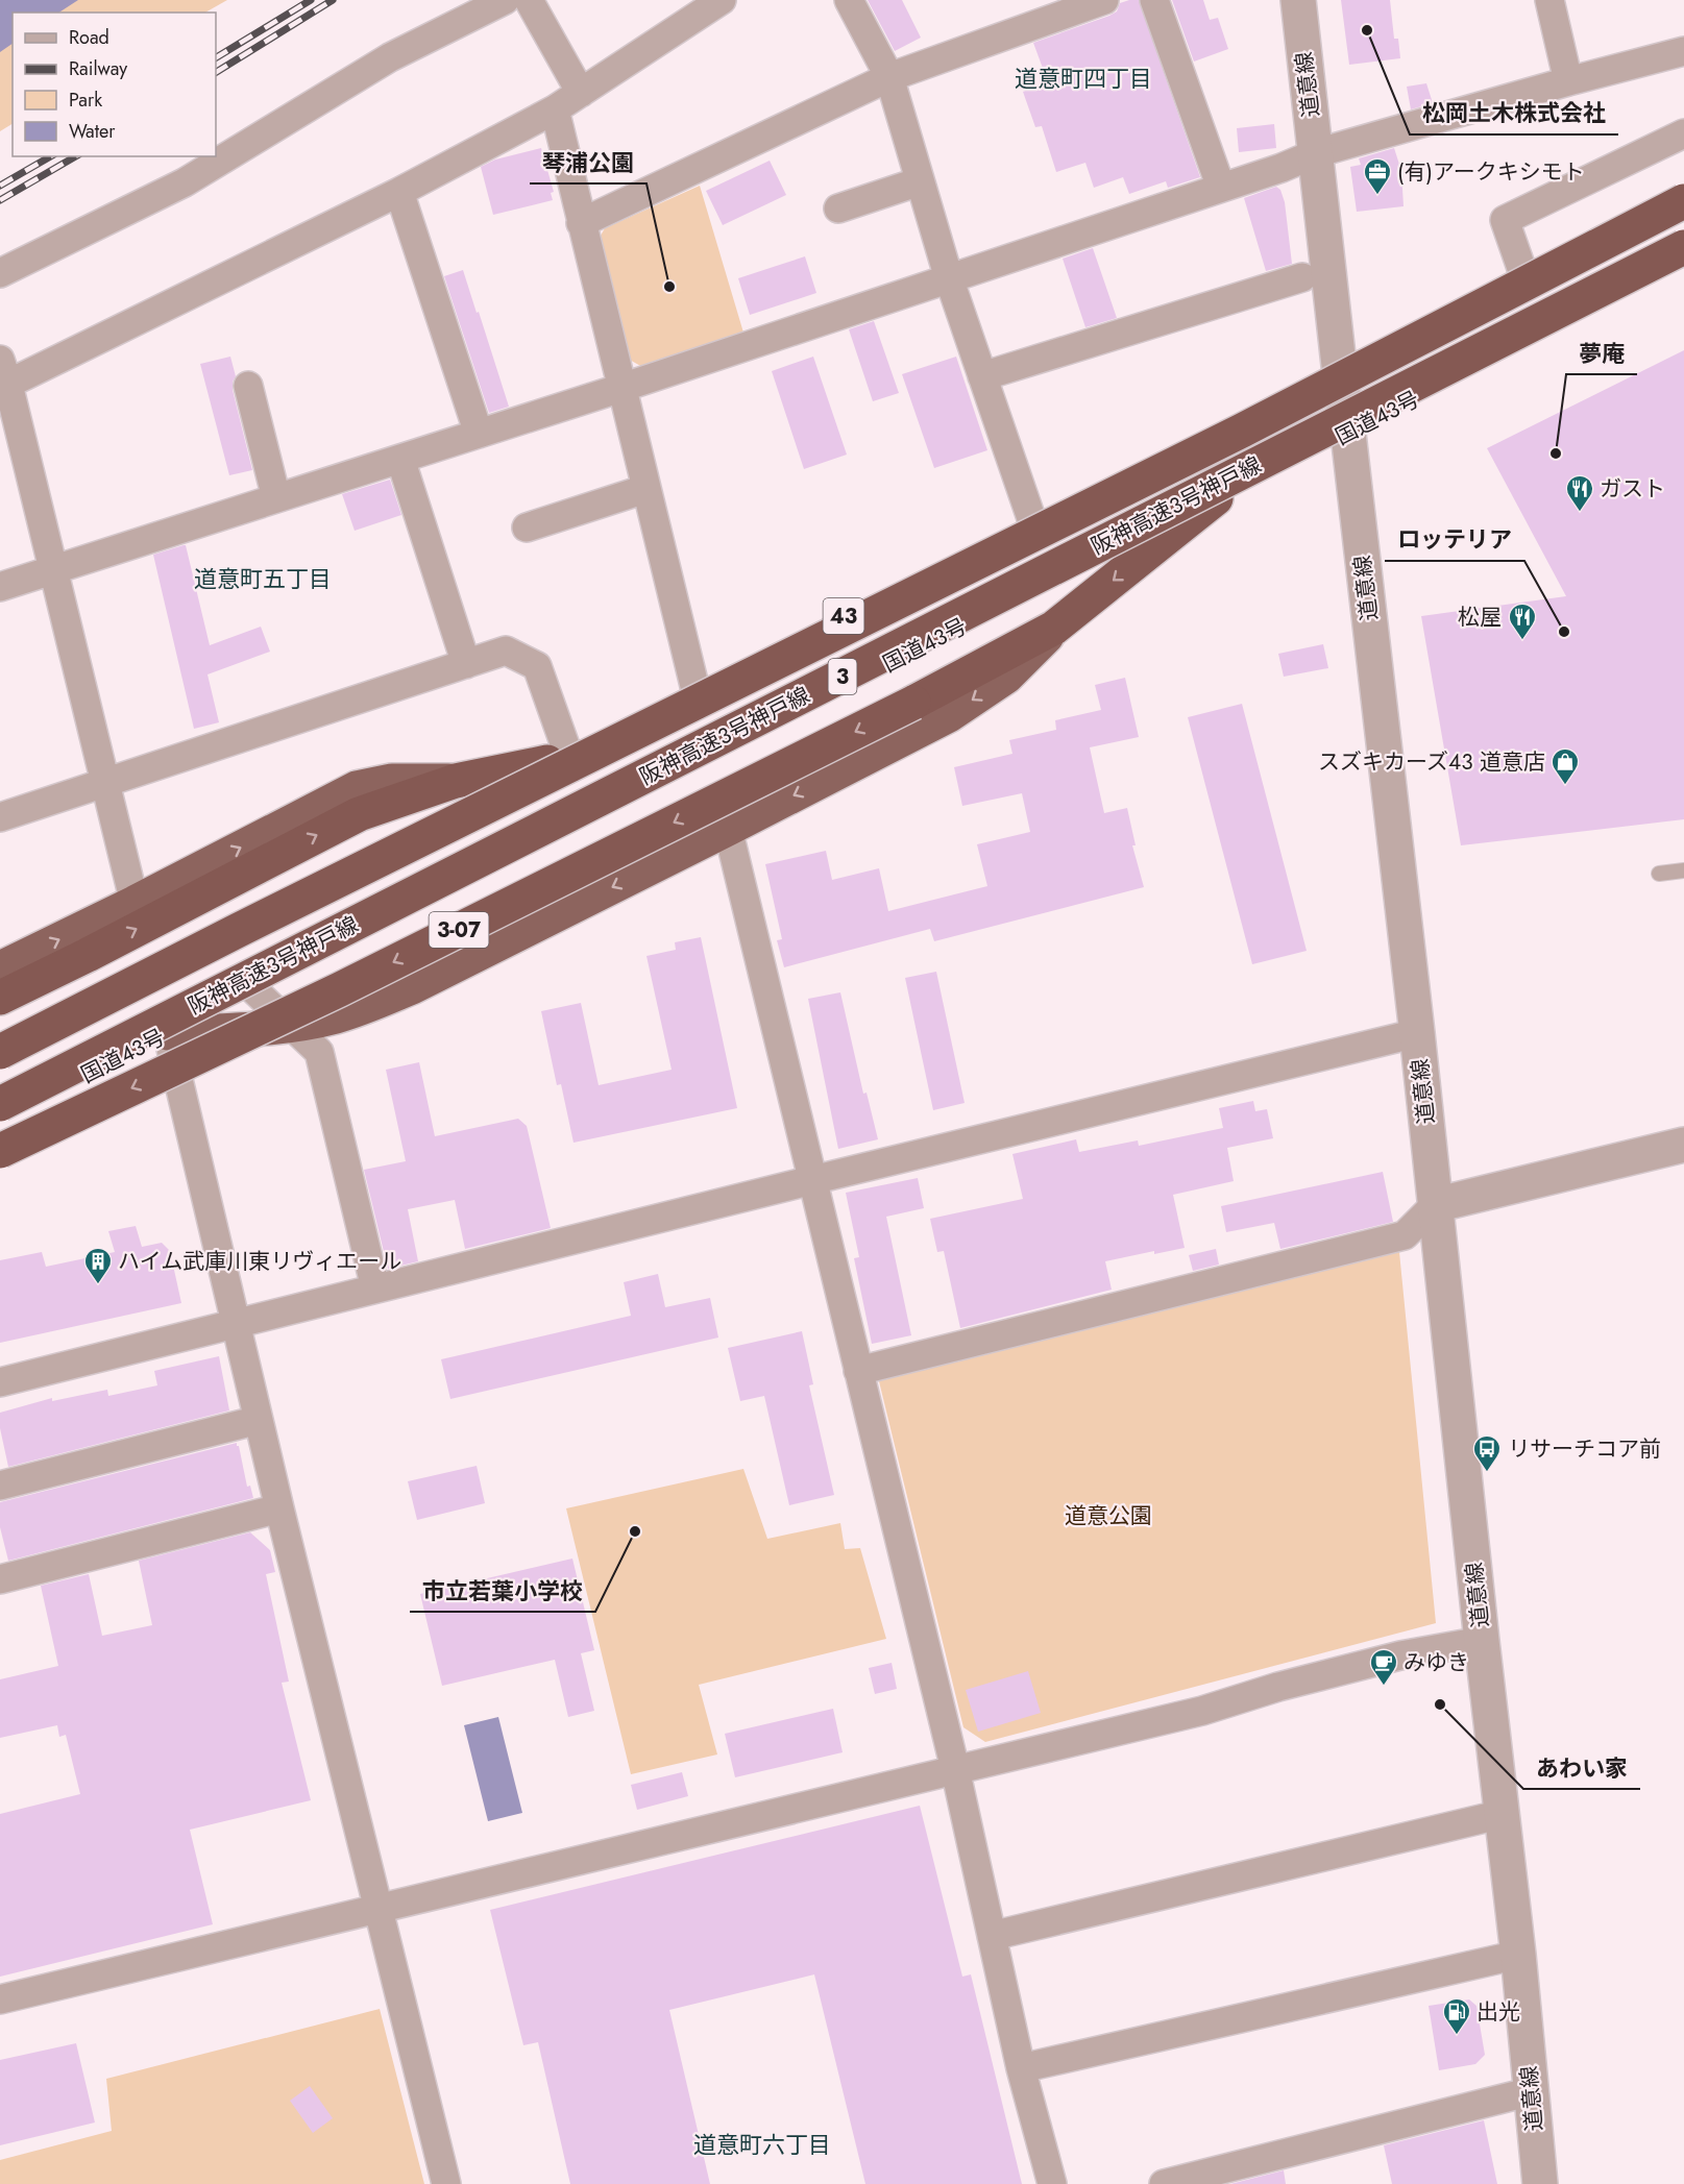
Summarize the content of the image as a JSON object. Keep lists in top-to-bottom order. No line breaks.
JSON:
{"streets":{"highway":["国道43号","阪神高速3号神戸線","43","3","3-07"],"street":["道意線"]},"crossings":[["道意線","国道43号"],["道意線","43"]],"districts":["道意町四丁目","道意町五丁目","道意町六丁目"],"parks":["道意公園"],"places":{"other":["松岡土木株式会社","琴浦公園","夢庵","ロッテリア","市立若葉小学校","あわい家"],"office":["(有)アークキシモト"],"restaurant":["ガスト","松屋"],"shop":["スズキカーズ43 道意店"],"building":["ハイム武庫川東リヴィエール"],"bus stop":["リサーチコア前"],"cafe":["みゆき"],"fuel station":["出光"]},"legend":["Road","Railway","Park","Water"]}
